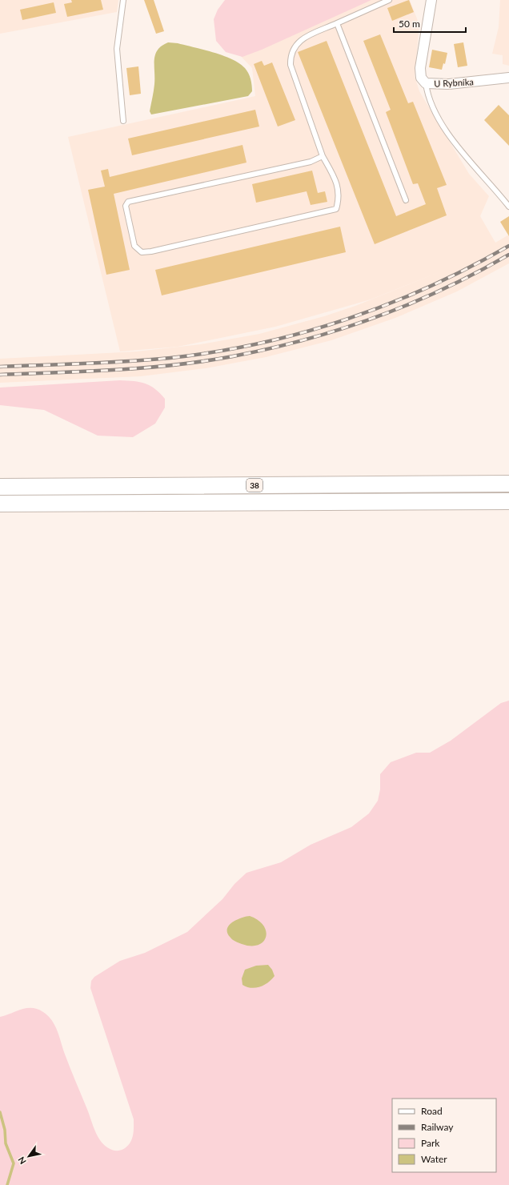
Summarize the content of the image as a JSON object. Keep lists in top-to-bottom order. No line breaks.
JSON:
{"streets":{"highway":["38"],"street":["U Rybníka"]},"legend":["Road","Railway","Park","Water"],"scale_bar":"50 m","north":"bottom left"}
